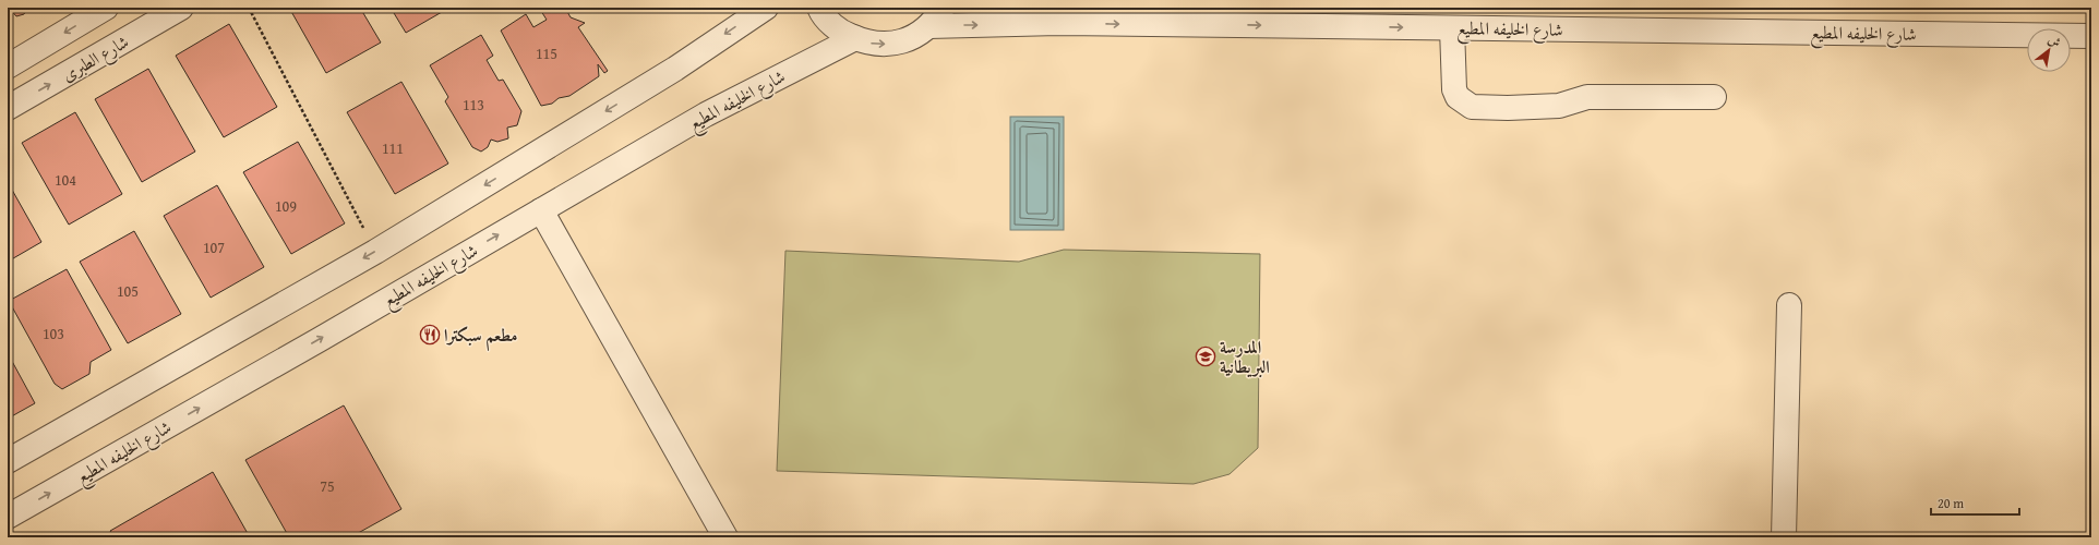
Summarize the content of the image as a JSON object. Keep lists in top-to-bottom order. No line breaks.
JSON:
{"streets":{"street":["شارع الخليفه المطيع","شارع الطبرى"]},"places":{"restaurant":["مطعم سبكترا"],"school or university":["المدرسة البريطانية"]},"house_numbers":["115","113","111","104","109","107","105","103","75"],"scale_bar":"20 m","north":"top right"}
